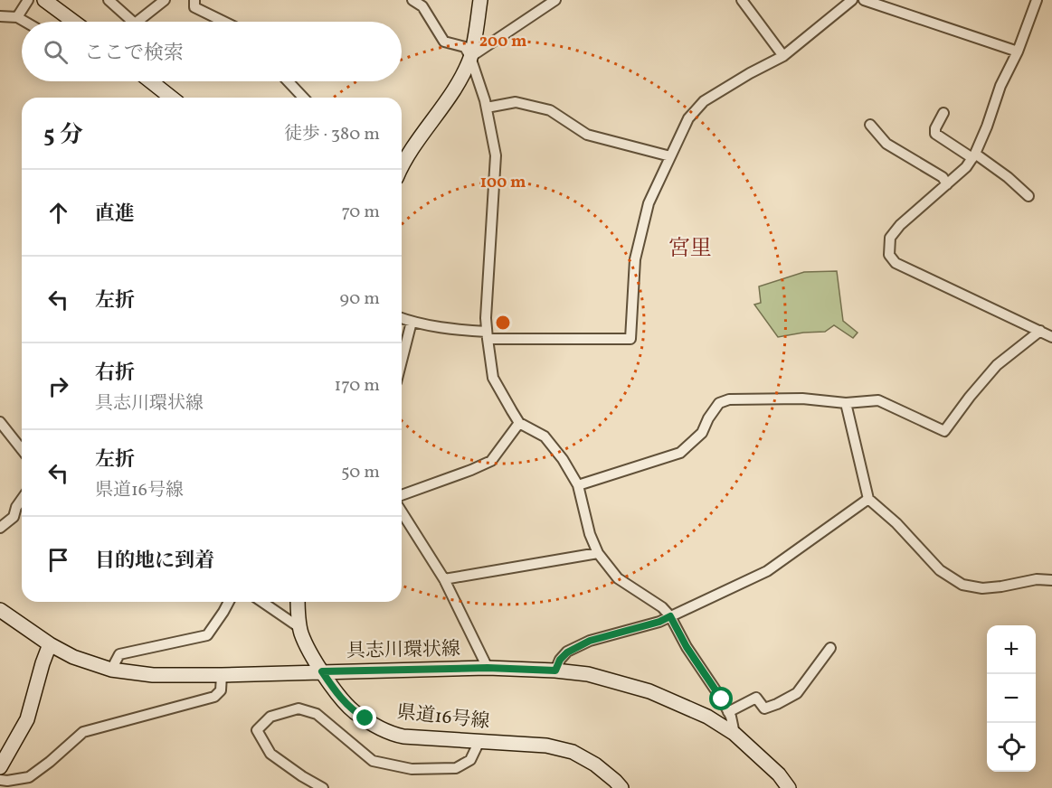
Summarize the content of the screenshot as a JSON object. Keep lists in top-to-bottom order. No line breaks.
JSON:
{"streets":{"main road":["具志川環状線","県道16号線"]},"crossings":[["具志川環状線","県道16号線"]],"districts":["宮里"],"page":{"search":"ここで検索","heading":["5 分","徒歩 · 380 m"],"list":[["直進","70 m"],["左折","90 m"],["右折","具志川環状線","170 m"],["左折","県道16号線","50 m"],"目的地に到着"],"map_buttons":["+","−"]},"rings":["200 m","100 m"]}
